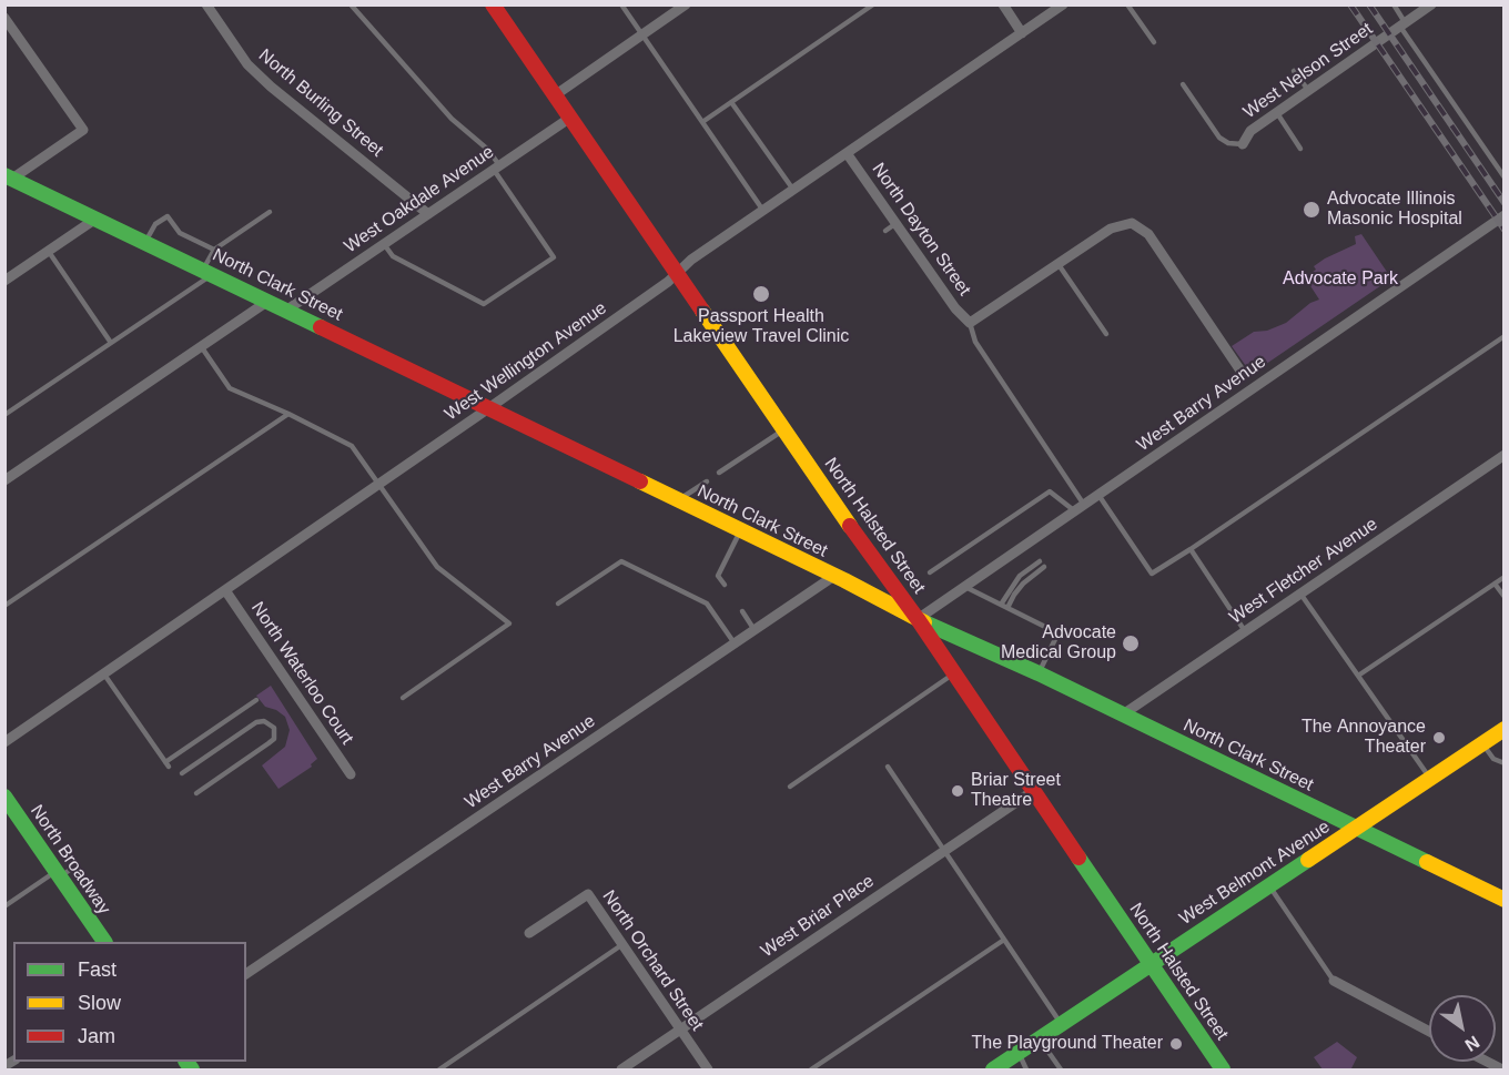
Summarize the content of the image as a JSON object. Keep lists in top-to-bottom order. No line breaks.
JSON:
{"streets":{"main road":["North Clark Street","North Halsted Street","North Broadway","West Belmont Avenue"],"street":["West Nelson Street","North Burling Street","West Oakdale Avenue","North Dayton Street","West Wellington Avenue","West Barry Avenue","West Fletcher Avenue","North Waterloo Court","West Briar Place","North Orchard Street"]},"crossings":[["North Burling Street","West Oakdale Avenue"],["West Oakdale Avenue","North Clark Street"],["West Oakdale Avenue","North Halsted Street"],["North Dayton Street","West Wellington Avenue"],["North Clark Street","West Wellington Avenue"],["North Clark Street","West Barry Avenue"],["North Clark Street","North Halsted Street"],["North Clark Street","West Fletcher Avenue"],["North Clark Street","West Belmont Avenue"],["West Wellington Avenue","North Halsted Street"],["West Wellington Avenue","North Waterloo Court"],["West Barry Avenue","North Halsted Street"],["North Halsted Street","West Belmont Avenue"],["North Halsted Street","West Briar Place"],["West Briar Place","North Orchard Street"]],"parks":["Advocate Park"],"places":["Advocate Illinois Masonic Hospital","Passport Health Lakeview Travel Clinic","Advocate Medical Group","The Annoyance Theater","Briar Street Theatre","The Playground Theater"],"legend":["Fast","Slow","Jam"],"north":"bottom right"}
